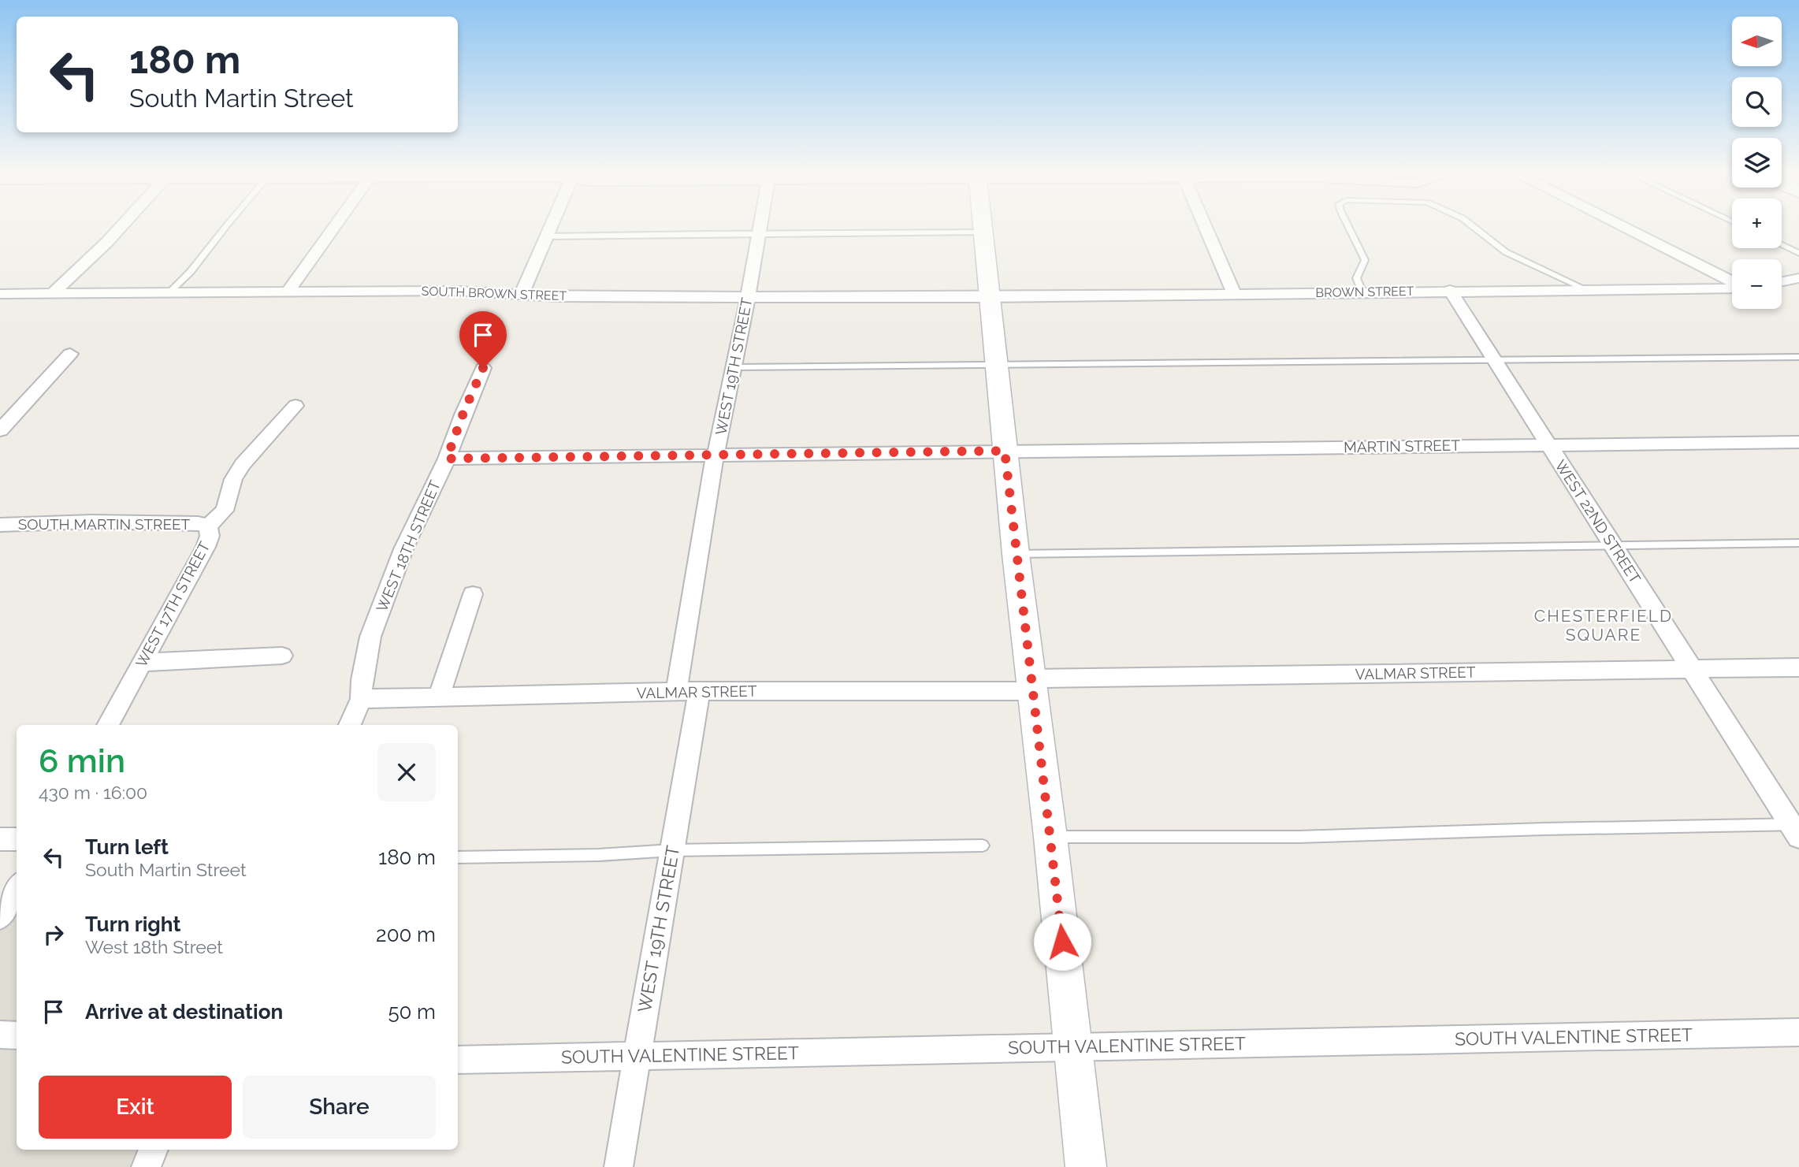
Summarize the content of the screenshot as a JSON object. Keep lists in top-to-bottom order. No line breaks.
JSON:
{"streets":{"street":["BROWN STREET","SOUTH BROWN STREET","WEST 19TH STREET","MARTIN STREET","WEST 22ND STREET","SOUTH MARTIN STREET","WEST 18TH STREET","WEST 17TH STREET","VALMAR STREET","SOUTH VALENTINE STREET"]},"crossings":[["BROWN STREET","SOUTH BROWN STREET"],["BROWN STREET","WEST 22ND STREET"],["SOUTH BROWN STREET","WEST 19TH STREET"],["WEST 19TH STREET","VALMAR STREET"],["WEST 19TH STREET","SOUTH VALENTINE STREET"],["MARTIN STREET","WEST 22ND STREET"],["WEST 22ND STREET","VALMAR STREET"],["SOUTH MARTIN STREET","WEST 17TH STREET"],["WEST 18TH STREET","VALMAR STREET"]],"districts":["CHESTERFIELD SQUARE"],"north":"left","page":{"map_buttons":["+","−"],"turn":["180 m","South Martin Street"],"heading":["6 min","430 m · 16:00"],"list":[{"name":"Turn left","note":"South Martin Street","value":"180 m"},{"name":"Turn right","note":"West 18th Street","value":"200 m"},{"name":"Arrive at destination","value":"50 m"}],"buttons":["Exit","Share"]}}
